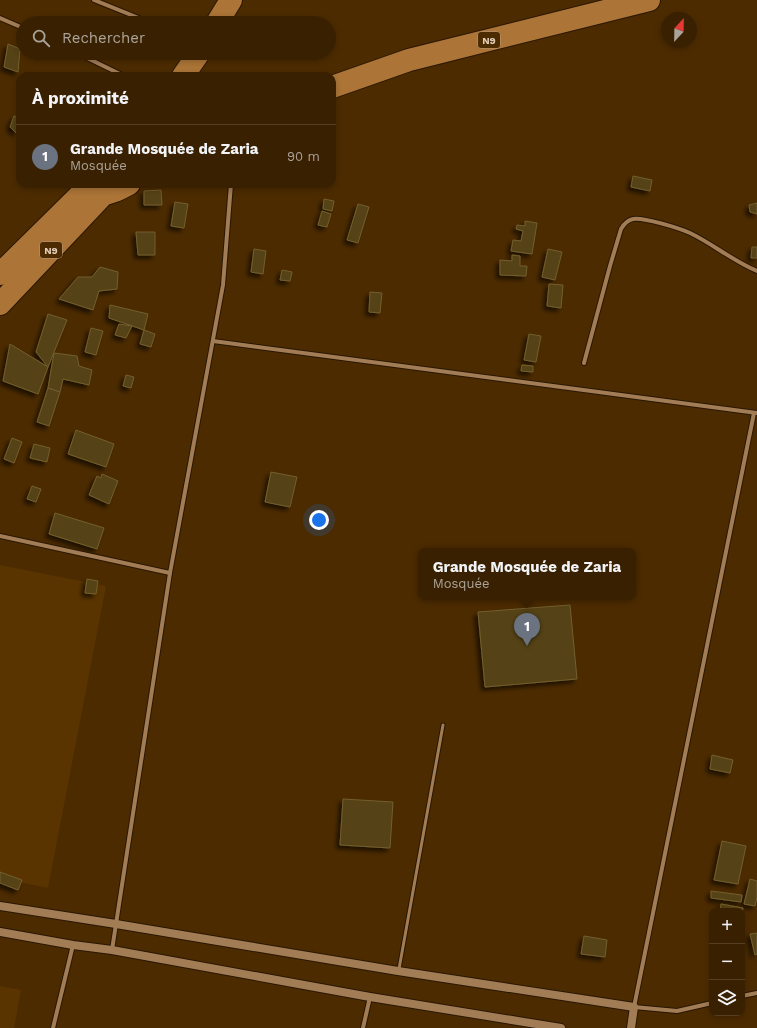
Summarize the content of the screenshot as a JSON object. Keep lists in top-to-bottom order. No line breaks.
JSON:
{"streets":{"highway":["N9"]},"north":"top","page":{"search":"Rechercher","heading":"À proximité","list":[{"mark":"1","name":"Grande Mosquée de Zaria","note":"Mosquée","value":"90 m"}],"popup":["Grande Mosquée de Zaria","Mosquée"],"pins":"1","map_buttons":["+","−"]}}
